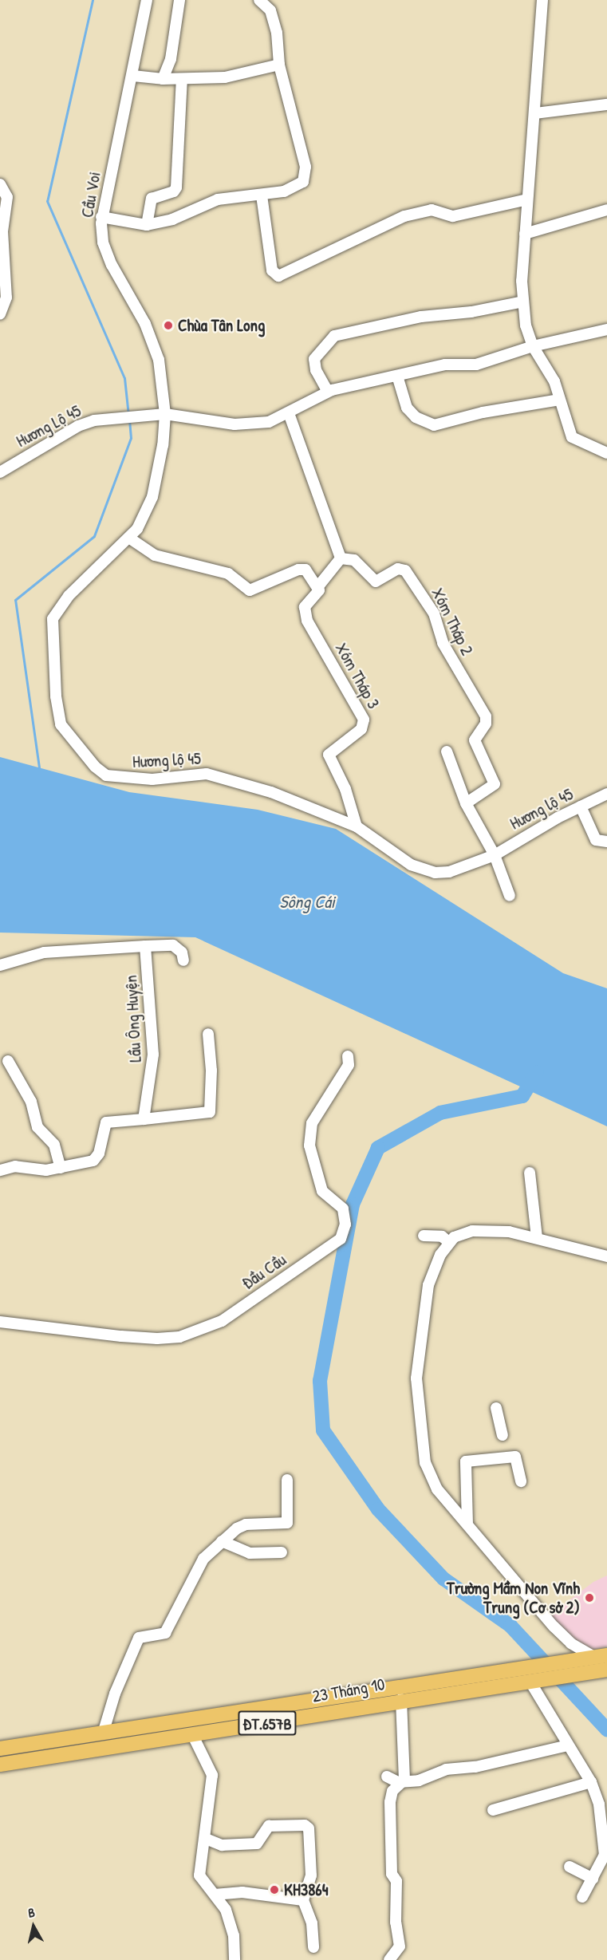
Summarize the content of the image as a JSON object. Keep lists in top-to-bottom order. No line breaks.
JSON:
{"streets":{"main road":["23 Tháng 10","ĐT.657B"],"street":["Cầu Voi","Hương Lộ 45","Xóm Tháp 2","Xóm Tháp 3","Hương lộ 45","Lầu Ông Huyện","Đầu Cầu"]},"crossings":[["Cầu Voi","Hương Lộ 45"],["Cầu Voi","Hương lộ 45"],["Hương Lộ 45","Hương lộ 45"],["Xóm Tháp 2","Xóm Tháp 3"],["Xóm Tháp 3","Hương lộ 45"],["23 Tháng 10","ĐT.657B"]],"water":["Sông Cái"],"places":["Chùa Tân Long","Trường Mầm Non Vĩnh Trung (Cơ sở 2)","KH3864"],"north":"top"}
